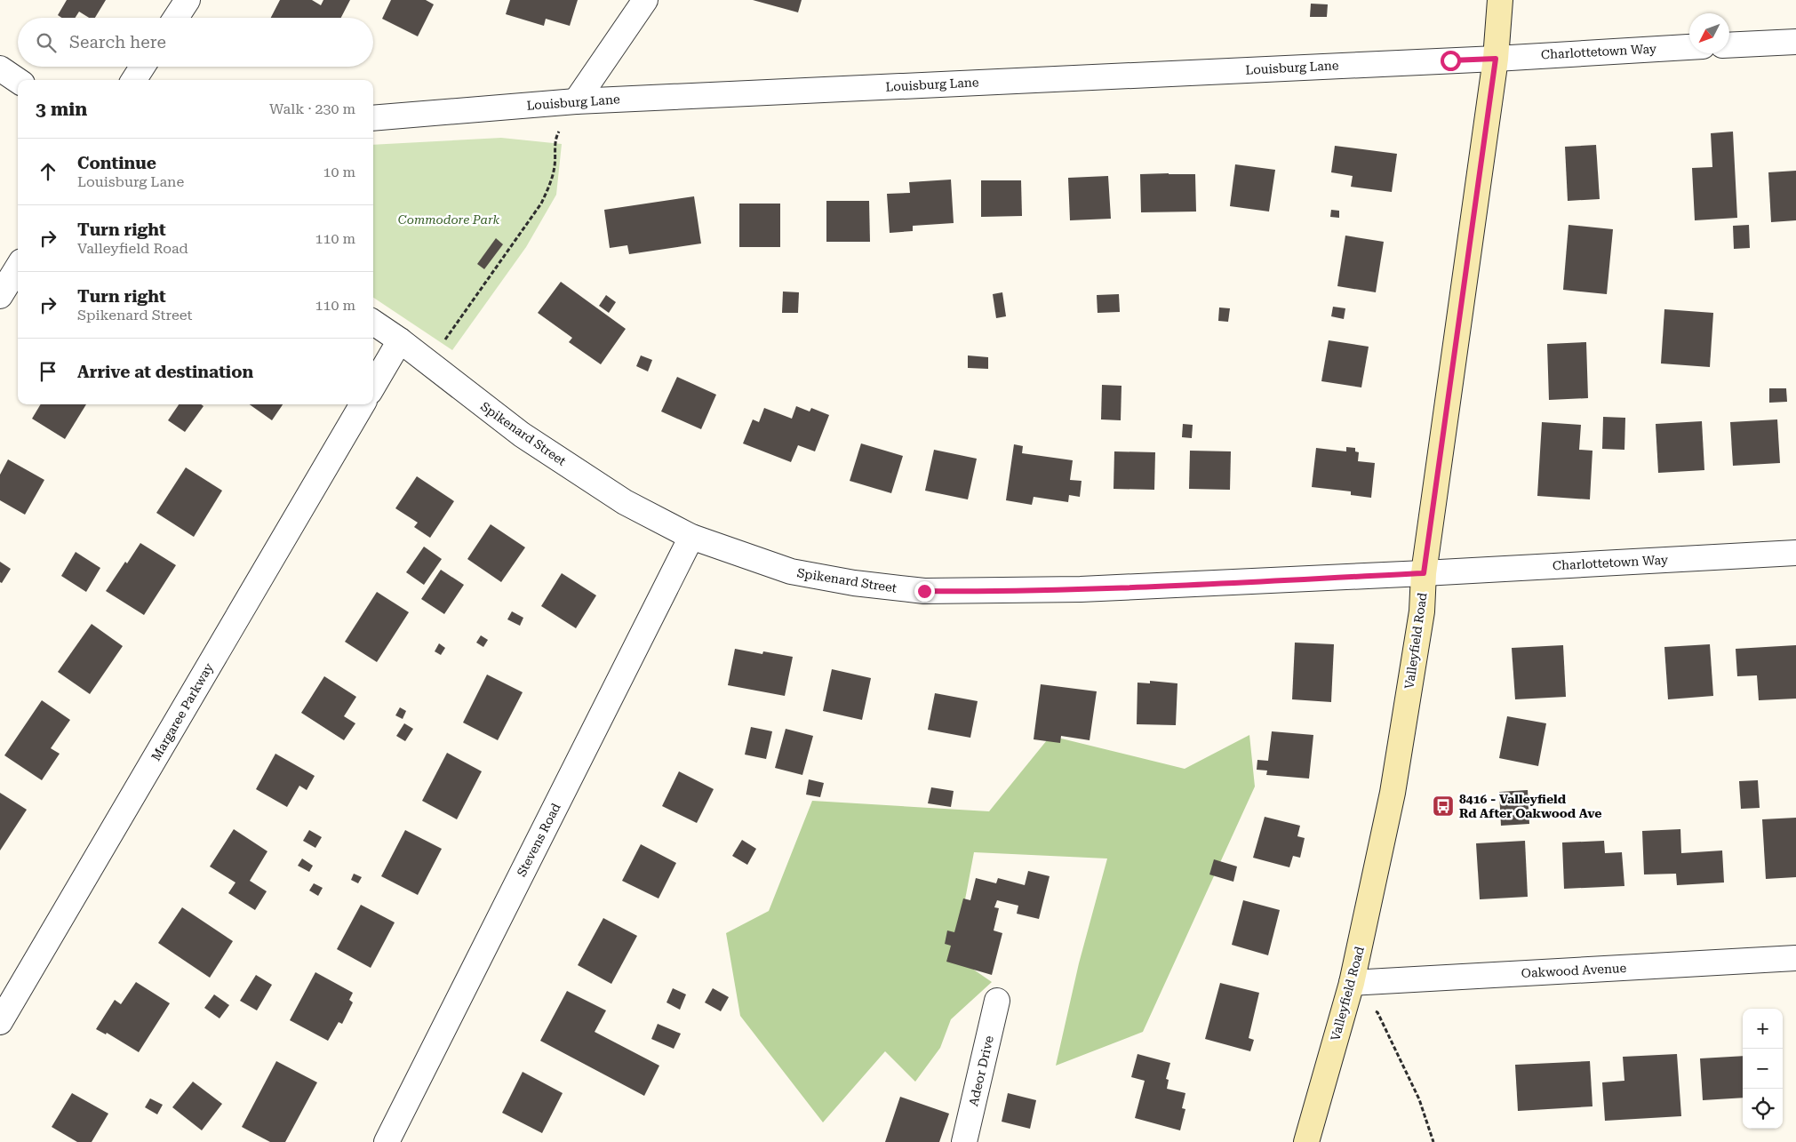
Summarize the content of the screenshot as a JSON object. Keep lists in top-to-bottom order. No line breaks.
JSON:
{"streets":{"street":["Charlottetown Way","Louisburg Lane","Spikenard Street","Valleyfield Road","Margaree Parkway","Stevens Road","Oakwood Avenue","Adeor Drive"]},"crossings":[["Charlottetown Way","Louisburg Lane"],["Charlottetown Way","Spikenard Street"],["Charlottetown Way","Valleyfield Road"],["Louisburg Lane","Valleyfield Road"],["Spikenard Street","Valleyfield Road"],["Spikenard Street","Stevens Road"],["Valleyfield Road","Oakwood Avenue"]],"parks":["Commodore Park"],"places":{"bus stop":["8416 - Valleyfield Rd After Oakwood Ave"]},"north":"bottom left","page":{"search":"Search here","heading":["3 min","Walk · 230 m"],"list":[["Continue","Louisburg Lane","10 m"],["Turn right","Valleyfield Road","110 m"],["Turn right","Spikenard Street","110 m"],"Arrive at destination"],"map_buttons":["+","−"]}}
